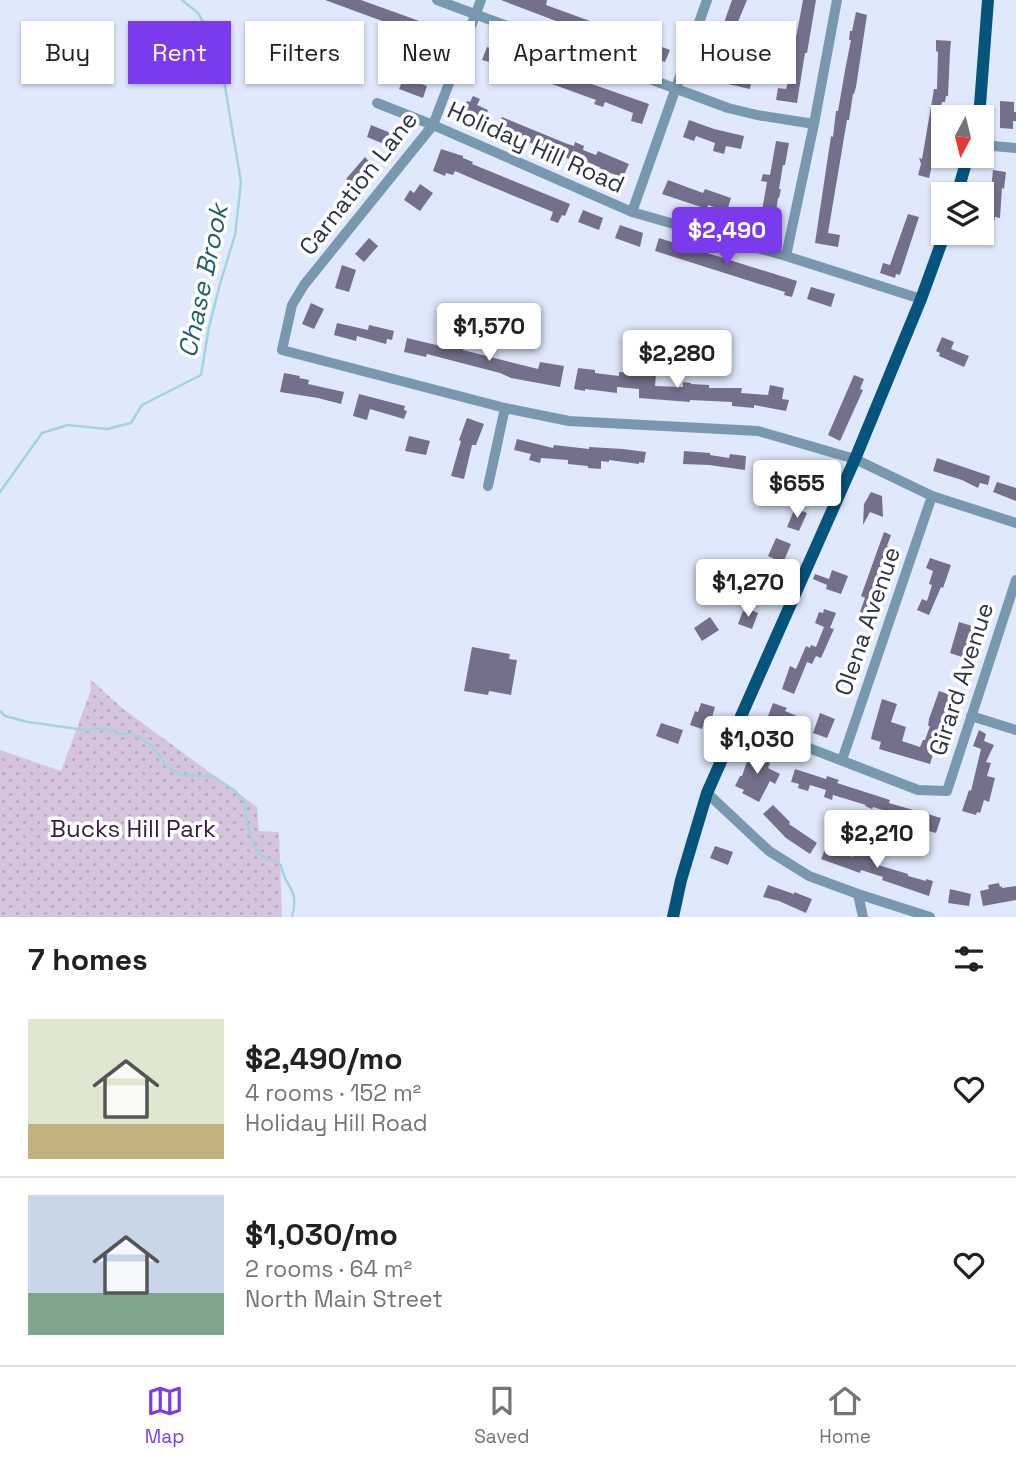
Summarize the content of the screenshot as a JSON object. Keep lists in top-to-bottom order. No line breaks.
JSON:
{"streets":{"street":["Holiday Hill Road","Carnation Lane","Olena Avenue","Girard Avenue"]},"crossings":[["Holiday Hill Road","Carnation Lane"],["Olena Avenue","Girard Avenue"]],"water":["Chase Brook"],"parks":["Bucks Hill Park"],"north":"bottom","page":{"chip":["Buy","Rent","Filters","New","Apartment","House"],"price":["$2,490","$1,570","$2,280","$655","$1,270","$1,030","$2,210"],"heading":"7 homes","list":[{"name":"$2,490/mo","note":"4 rooms · 152 m² · Holiday Hill Road"},{"name":"$1,030/mo","note":"2 rooms · 64 m² · North Main Street"}],"tabs":["Map","Saved","Home"]}}
